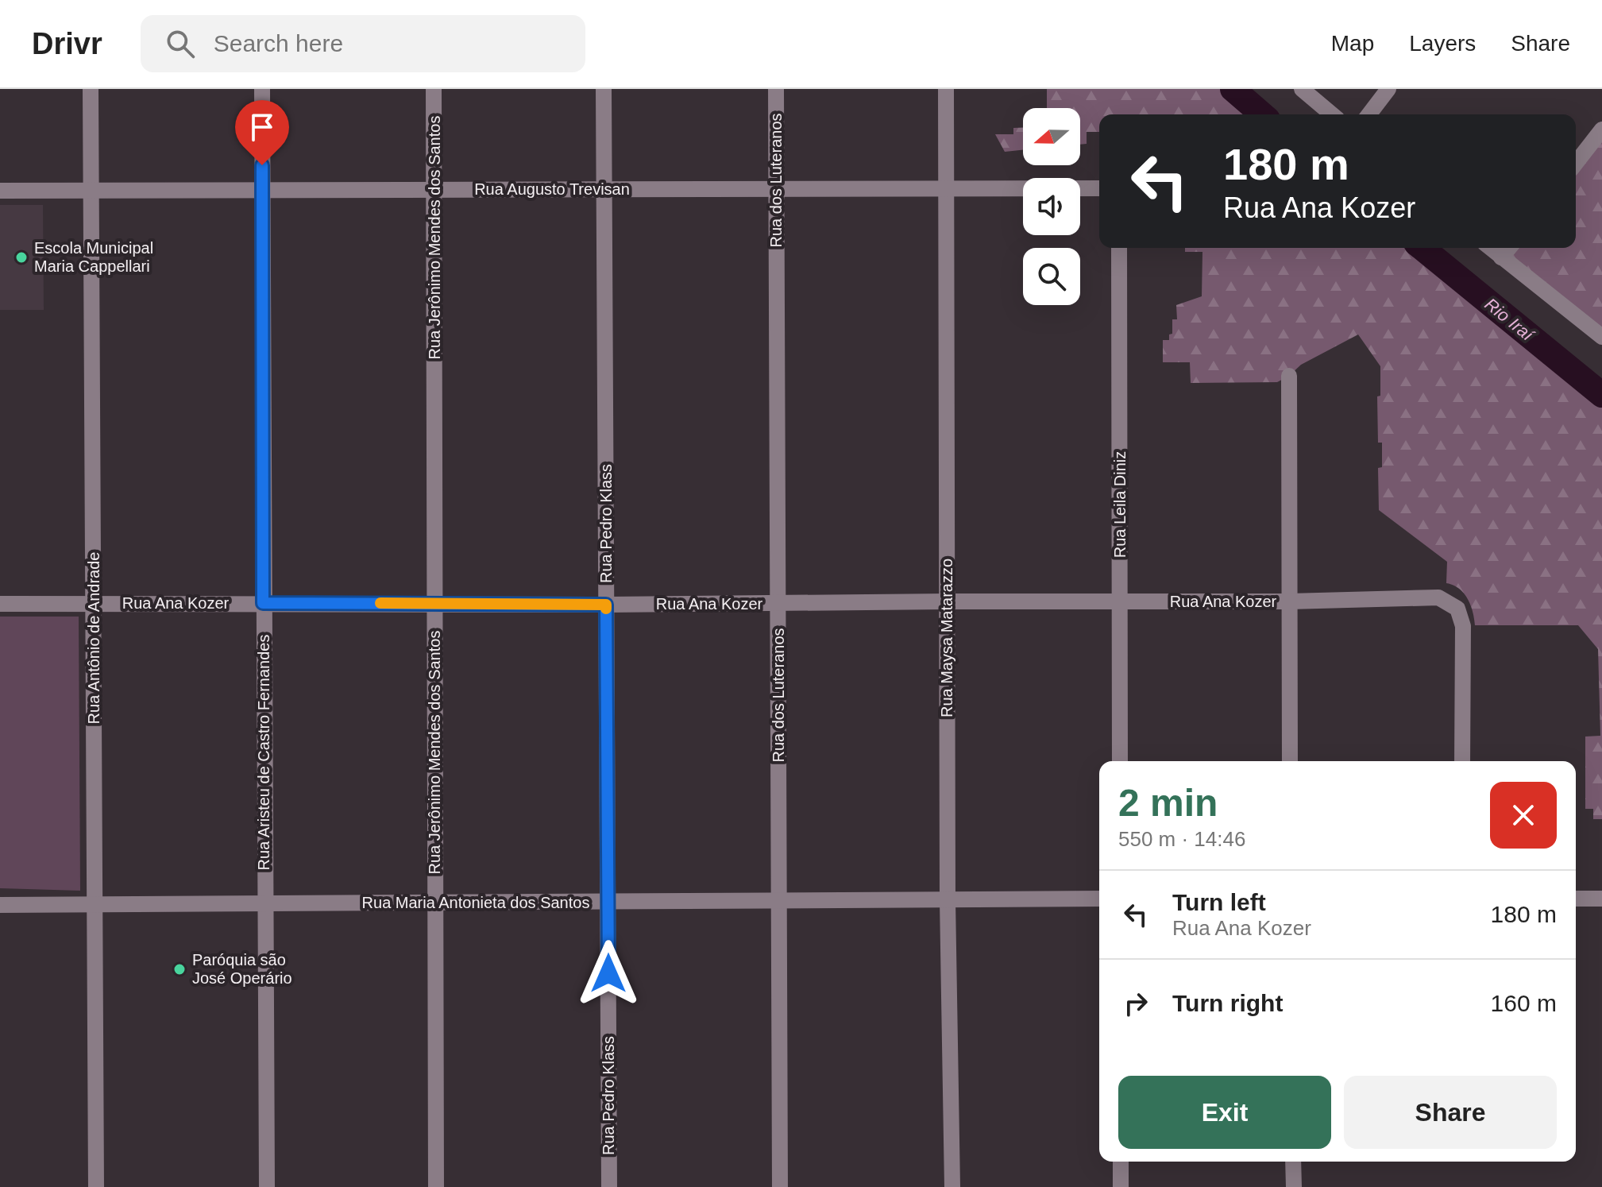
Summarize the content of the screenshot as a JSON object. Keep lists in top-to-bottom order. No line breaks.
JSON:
{"streets":{"street":["Rua dos Luteranos","Rua Augusto Trevisan","Rua Jerônimo Mendes dos Santos","Rua Leila Diniz","Rua Pedro Klass","Rua Ana Kozer","Rua Antônio de Andrade","Rua Maysa Matarazzo","Rua Aristeu de Castro Fernandes","Rua Maria Antonieta dos Santos"]},"crossings":[["Rua dos Luteranos","Rua Augusto Trevisan"],["Rua dos Luteranos","Rua Ana Kozer"],["Rua dos Luteranos","Rua Maria Antonieta dos Santos"],["Rua Augusto Trevisan","Rua Jerônimo Mendes dos Santos"],["Rua Augusto Trevisan","Rua Pedro Klass"],["Rua Augusto Trevisan","Rua Antônio de Andrade"],["Rua Augusto Trevisan","Rua Maysa Matarazzo"],["Rua Augusto Trevisan","Rua Aristeu de Castro Fernandes"],["Rua Jerônimo Mendes dos Santos","Rua Ana Kozer"],["Rua Jerônimo Mendes dos Santos","Rua Maria Antonieta dos Santos"],["Rua Leila Diniz","Rua Ana Kozer"],["Rua Pedro Klass","Rua Ana Kozer"],["Rua Pedro Klass","Rua Maria Antonieta dos Santos"],["Rua Ana Kozer","Rua Antônio de Andrade"],["Rua Ana Kozer","Rua Maysa Matarazzo"],["Rua Ana Kozer","Rua Aristeu de Castro Fernandes"],["Rua Antônio de Andrade","Rua Maria Antonieta dos Santos"],["Rua Maysa Matarazzo","Rua Maria Antonieta dos Santos"],["Rua Aristeu de Castro Fernandes","Rua Maria Antonieta dos Santos"]],"water":["Rio Iraí"],"places":["Escola Municipal Maria Cappellari","Paróquia são José Operário"],"north":"left","page":{"header":"Drivr","search":"Search here","nav":["Map","Layers","Share"],"turn":["180 m","Rua Ana Kozer"],"heading":["2 min","550 m · 14:46"],"list":[{"name":"Turn left","note":"Rua Ana Kozer","value":"180 m"},{"name":"Turn right","value":"160 m"}],"buttons":["Exit","Share"]}}
